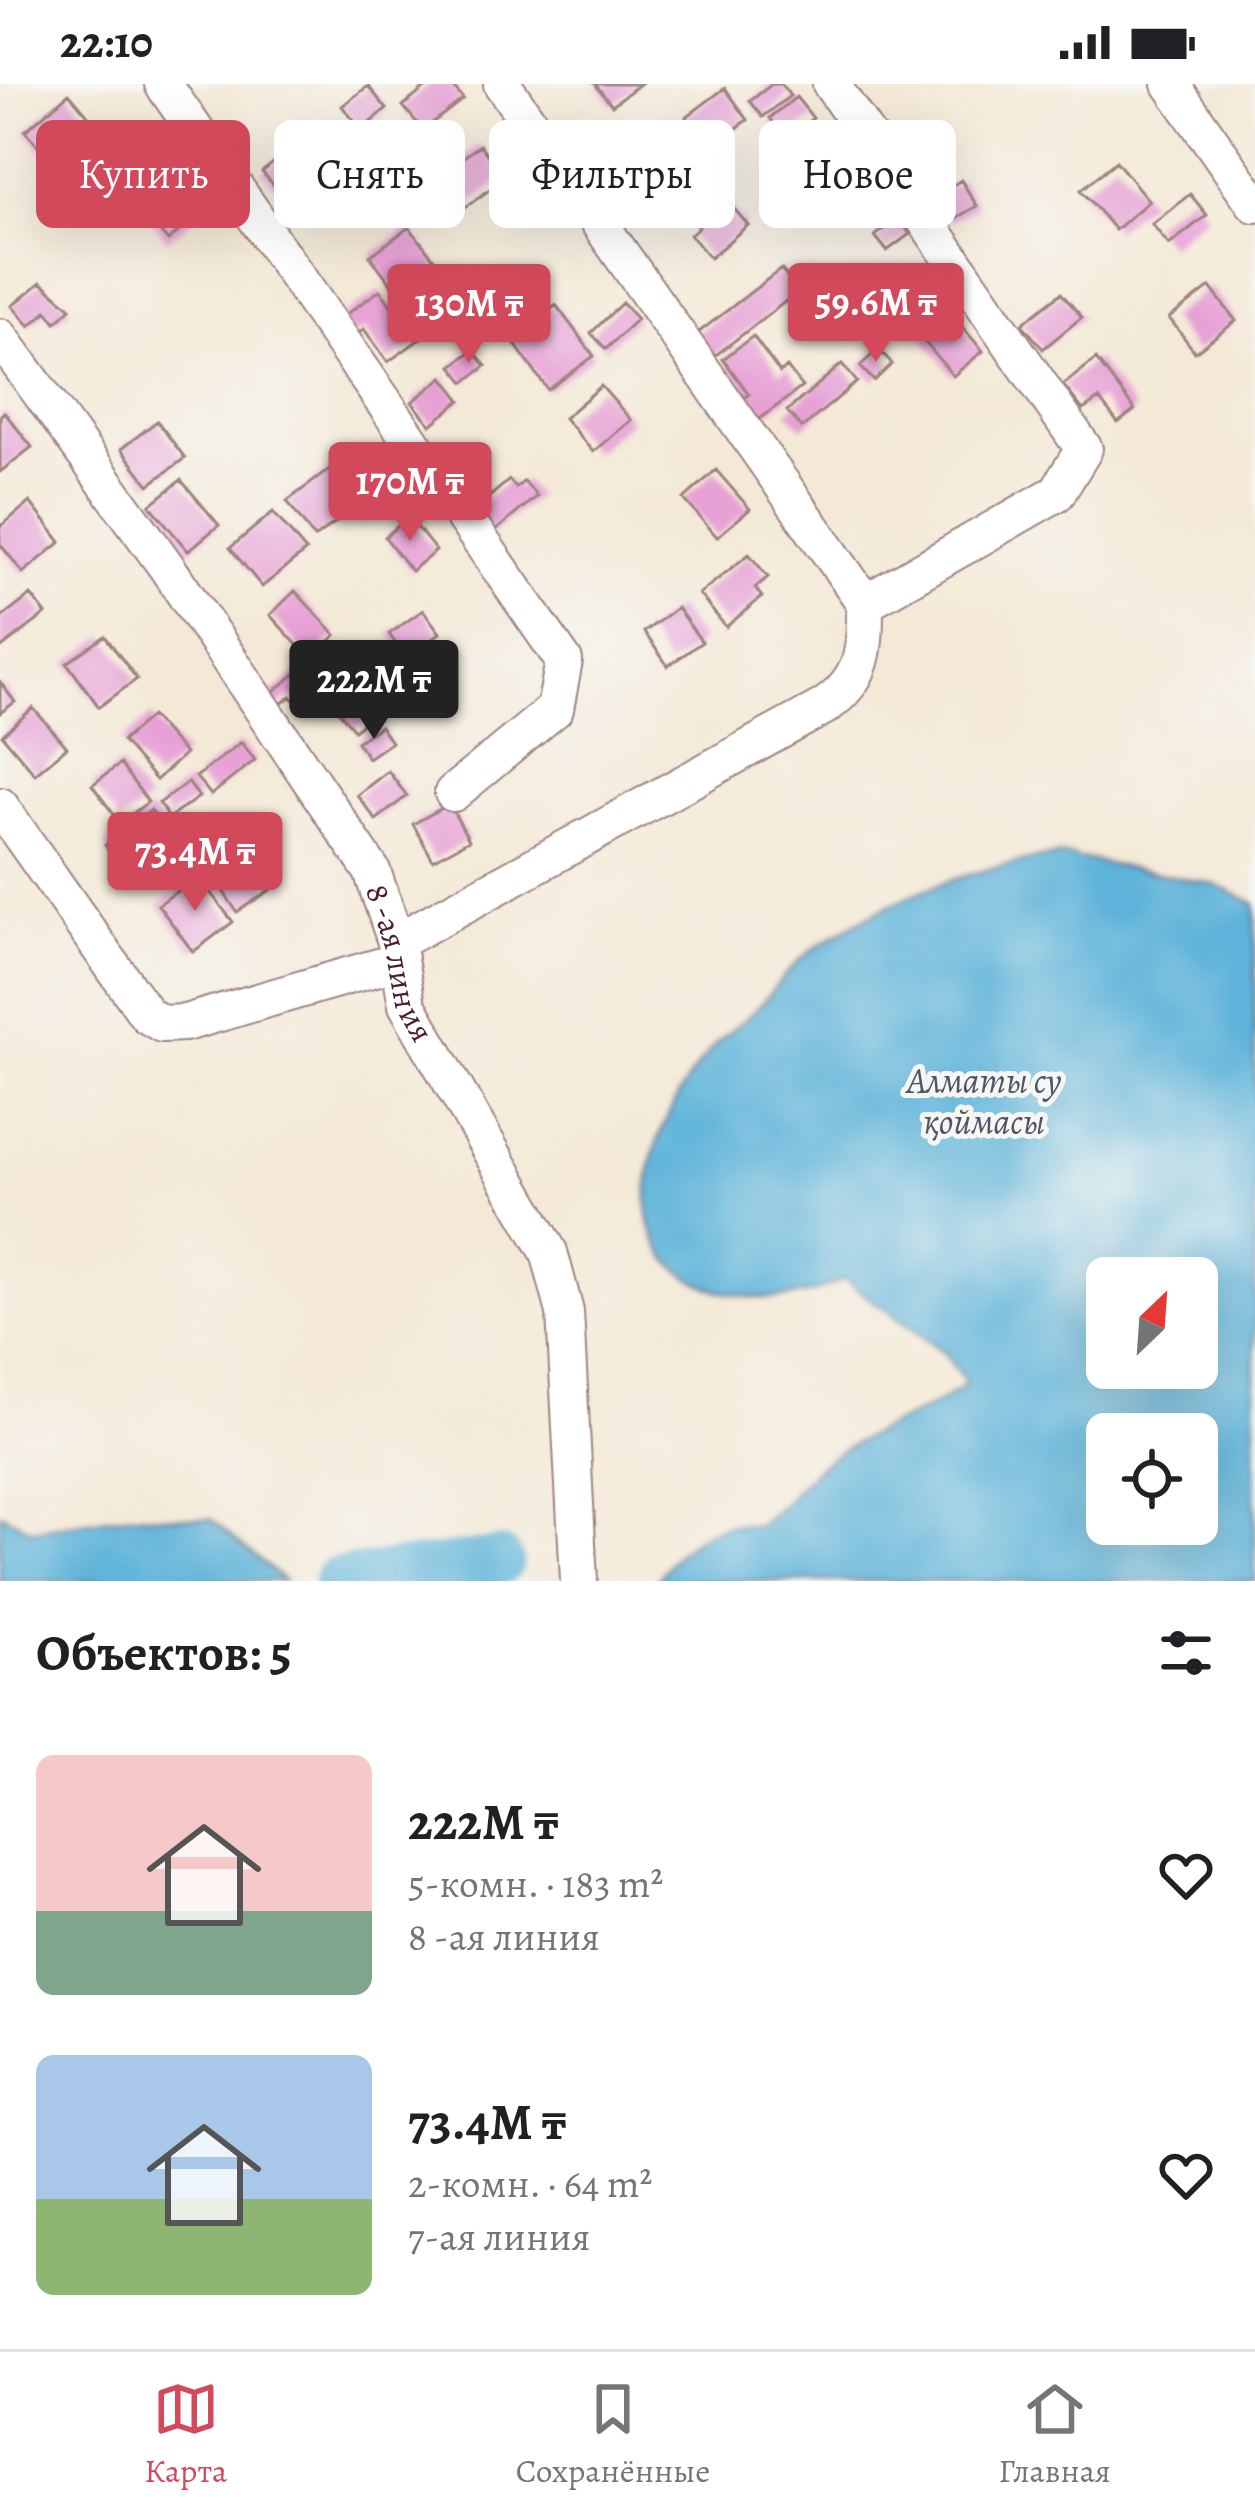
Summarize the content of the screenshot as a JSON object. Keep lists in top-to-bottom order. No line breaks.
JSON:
{"streets":{"street":["8 -ая линия"]},"water":["Алматы су қоймасы"],"north":"top right","page":{"status":"22:10","chip":["Купить","Снять","Фильтры","Новое"],"price":["59.6M ₸","130M ₸","170M ₸","222M ₸","73.4M ₸"],"heading":"Объектов: 5","list":[{"name":"222M ₸","note":"5-комн. · 183 m² · 8 -ая линия"},{"name":"73.4M ₸","note":"2-комн. · 64 m² · 7-ая линия"}],"tabs":["Карта","Сохранённые","Главная"]}}
